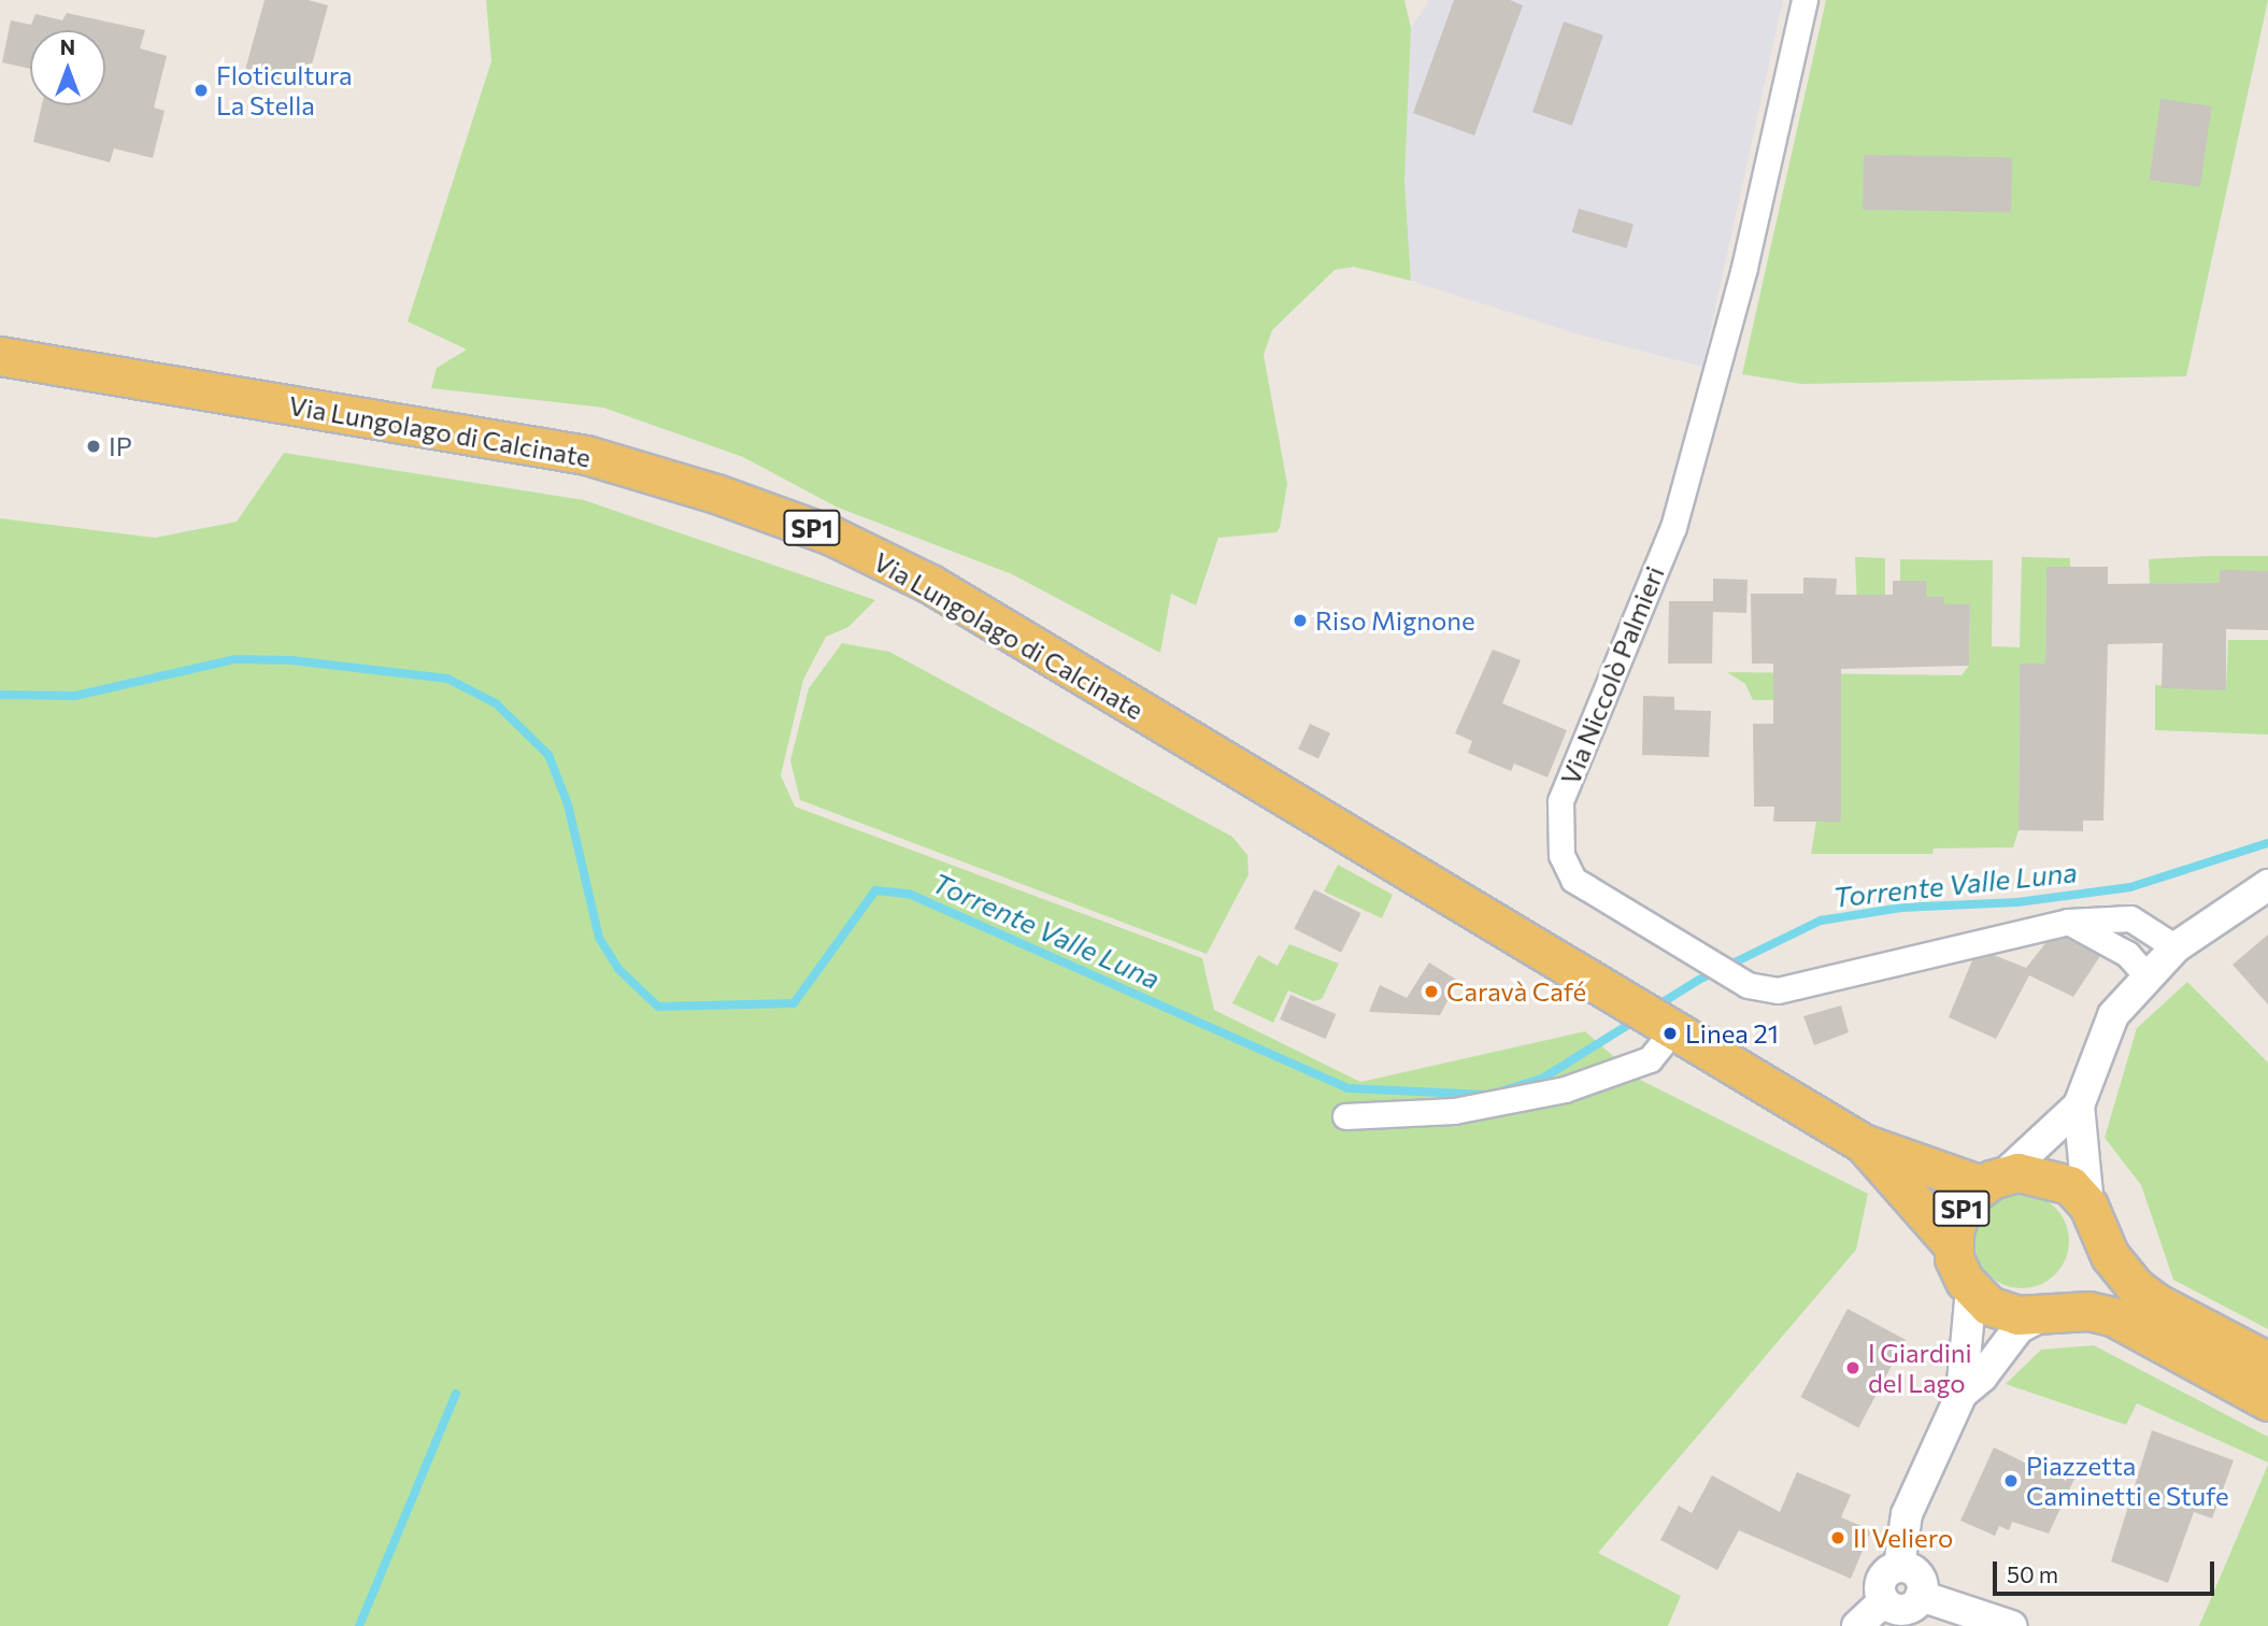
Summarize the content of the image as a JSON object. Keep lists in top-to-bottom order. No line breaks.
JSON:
{"streets":{"main road":["Via Lungolago di Calcinate","SP1"],"street":["Via Niccolò Palmieri"]},"crossings":[["Via Lungolago di Calcinate","SP1"]],"water":["Torrente Valle Luna"],"places":["Floticultura La Stella","IP","Riso Mignone","Caravà Café","Linea 21","I Giardini del Lago","Piazzetta Caminetti e Stufe","Il Veliero"],"scale_bar":"50 m","north":"top"}
